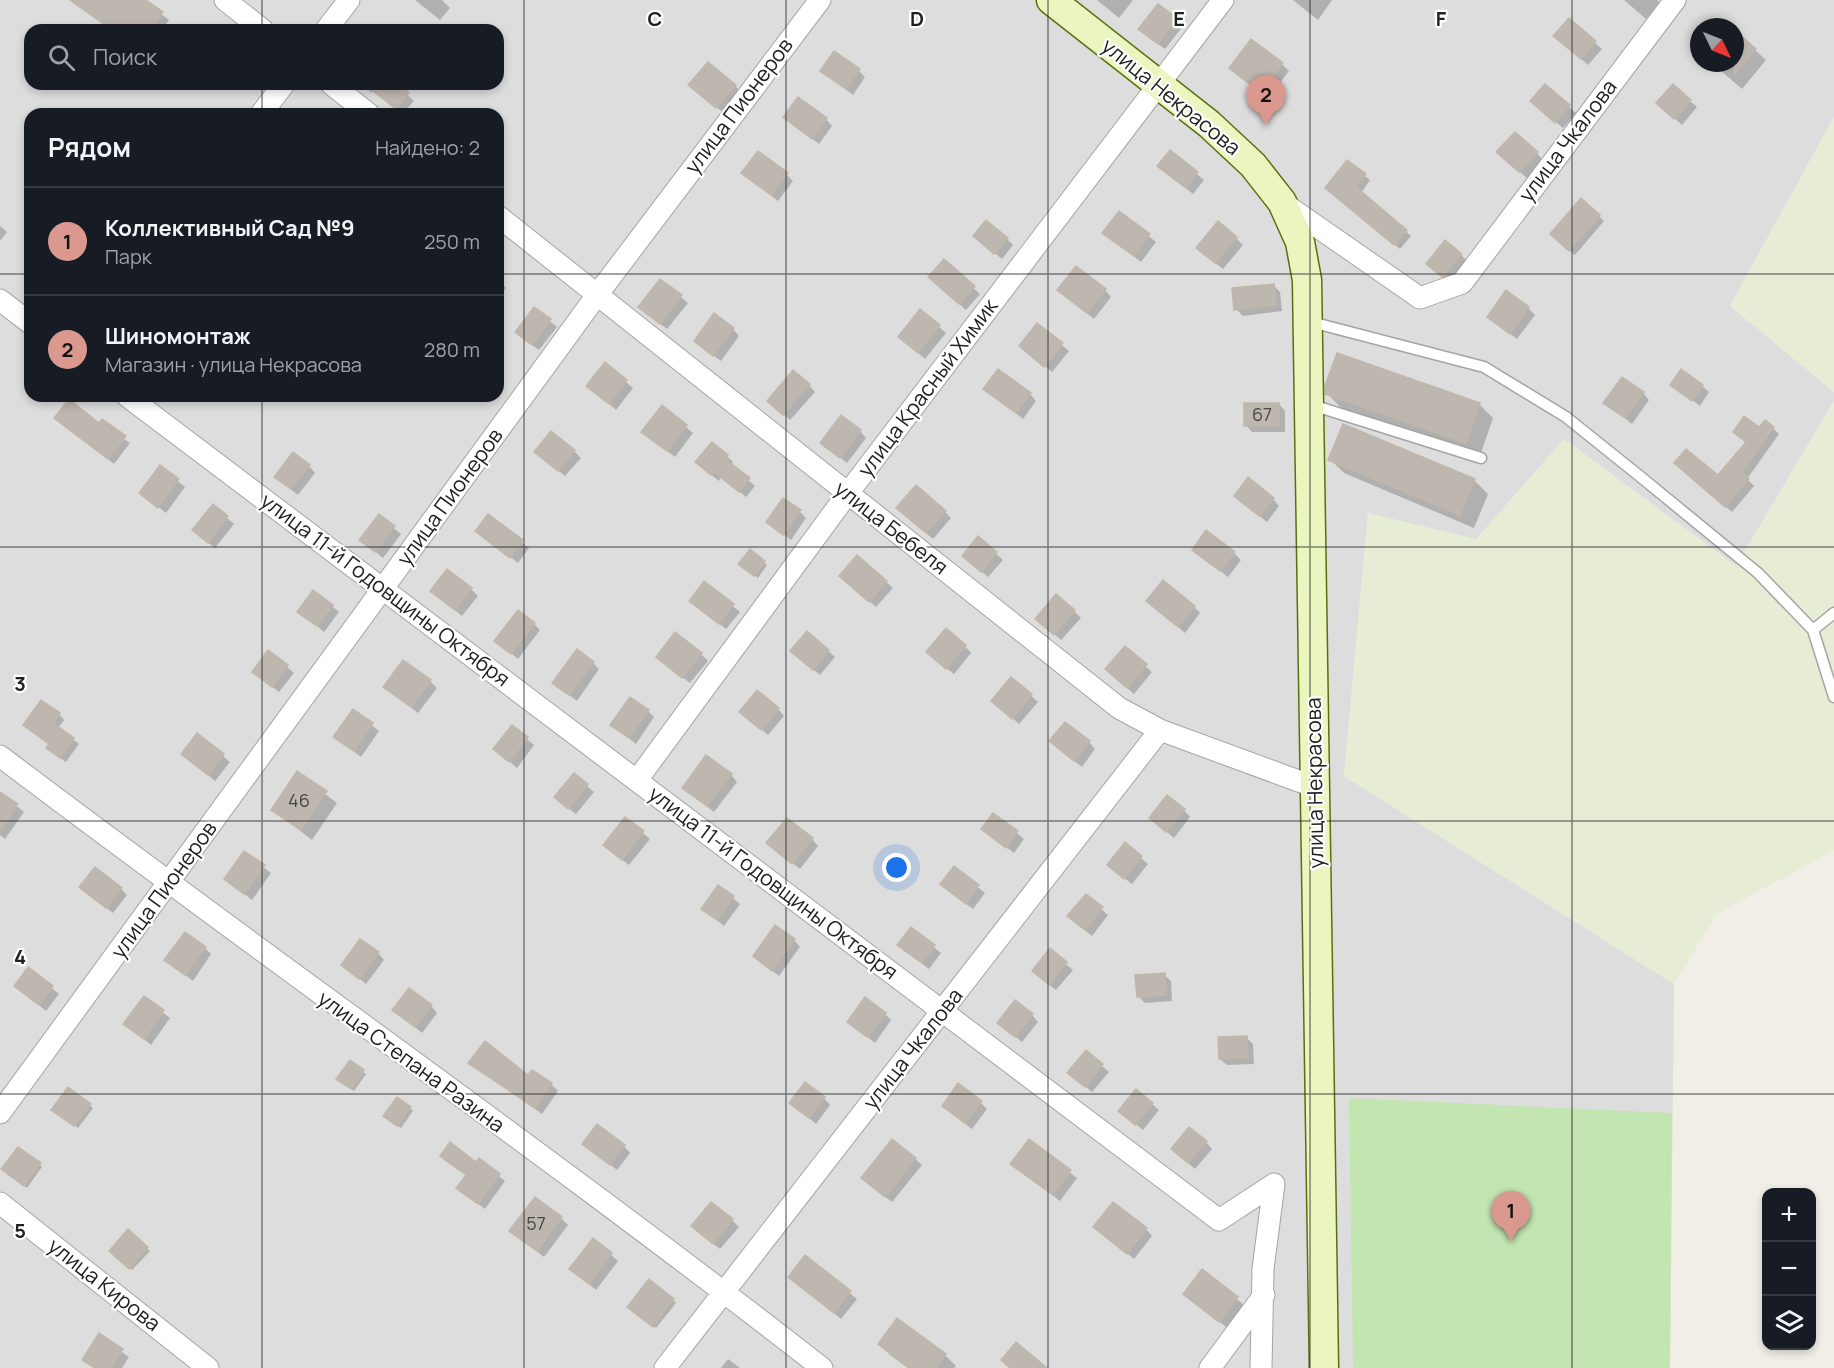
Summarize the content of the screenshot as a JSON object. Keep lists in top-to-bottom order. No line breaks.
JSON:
{"streets":{"street":["улица Некрасова","улица Пионеров","улица Чкалова","улица Красный Химик","улица Бебеля","улица 11-й Годовщины Октября","улица Степана Разина","улица Кирова"]},"crossings":[["улица Некрасова","улица Чкалова"],["улица Некрасова","улица Красный Химик"],["улица Некрасова","улица Бебеля"],["улица Пионеров","улица Бебеля"],["улица Пионеров","улица 11-й Годовщины Октября"],["улица Пионеров","улица Степана Разина"],["улица Чкалова","улица Бебеля"],["улица Чкалова","улица 11-й Годовщины Октября"],["улица Чкалова","улица Степана Разина"],["улица Красный Химик","улица Бебеля"],["улица Красный Химик","улица 11-й Годовщины Октября"]],"house_numbers":["67","46","57"],"north":"bottom right","page":{"search":"Поиск","pins":["2","1"],"heading":["Рядом","Найдено: 2"],"list":[{"mark":"1","name":"Коллективный Сад №9","note":"Парк","value":"250 m"},{"mark":"2","name":"Шиномонтаж","note":"Магазин · улица Некрасова","value":"280 m"}],"map_buttons":["+","−"]},"grid":{"columns":["C","D","E","F"],"rows":["3","4","5"]}}
